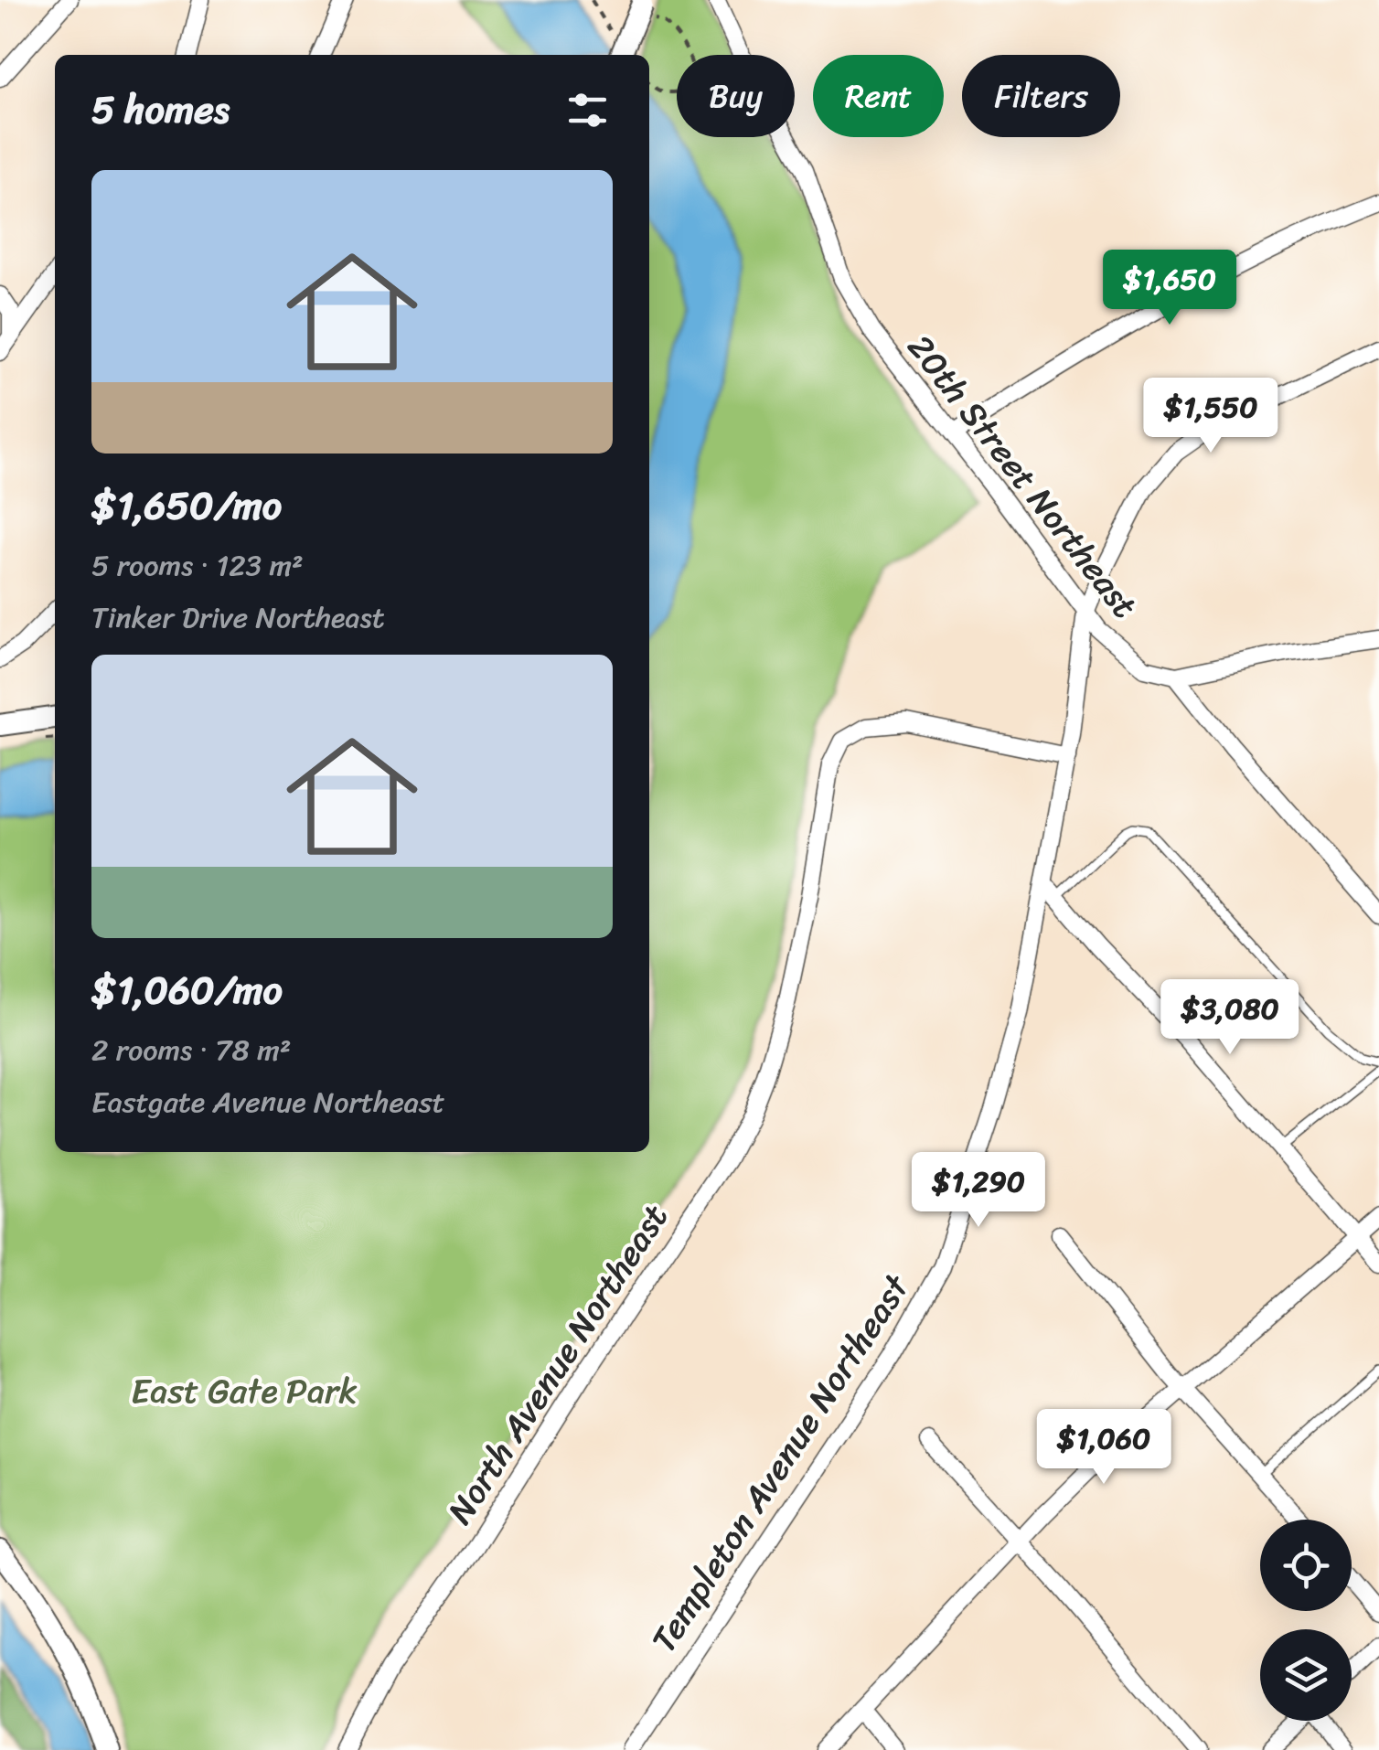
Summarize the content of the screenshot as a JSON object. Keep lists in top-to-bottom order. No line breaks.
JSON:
{"streets":{"street":["20th Street Northeast","North Avenue Northeast","Templeton Avenue Northeast"]},"crossings":[["20th Street Northeast","Templeton Avenue Northeast"],["North Avenue Northeast","Templeton Avenue Northeast"]],"parks":["East Gate Park"],"page":{"chip":["Buy","Rent","Filters"],"heading":"5 homes","list":[{"name":"$1,650/mo","note":"5 rooms · 123 m² · Tinker Drive Northeast"},{"name":"$1,060/mo","note":"2 rooms · 78 m² · Eastgate Avenue Northeast"}],"price":["$1,650","$1,550","$3,080","$1,290","$1,060"]}}
